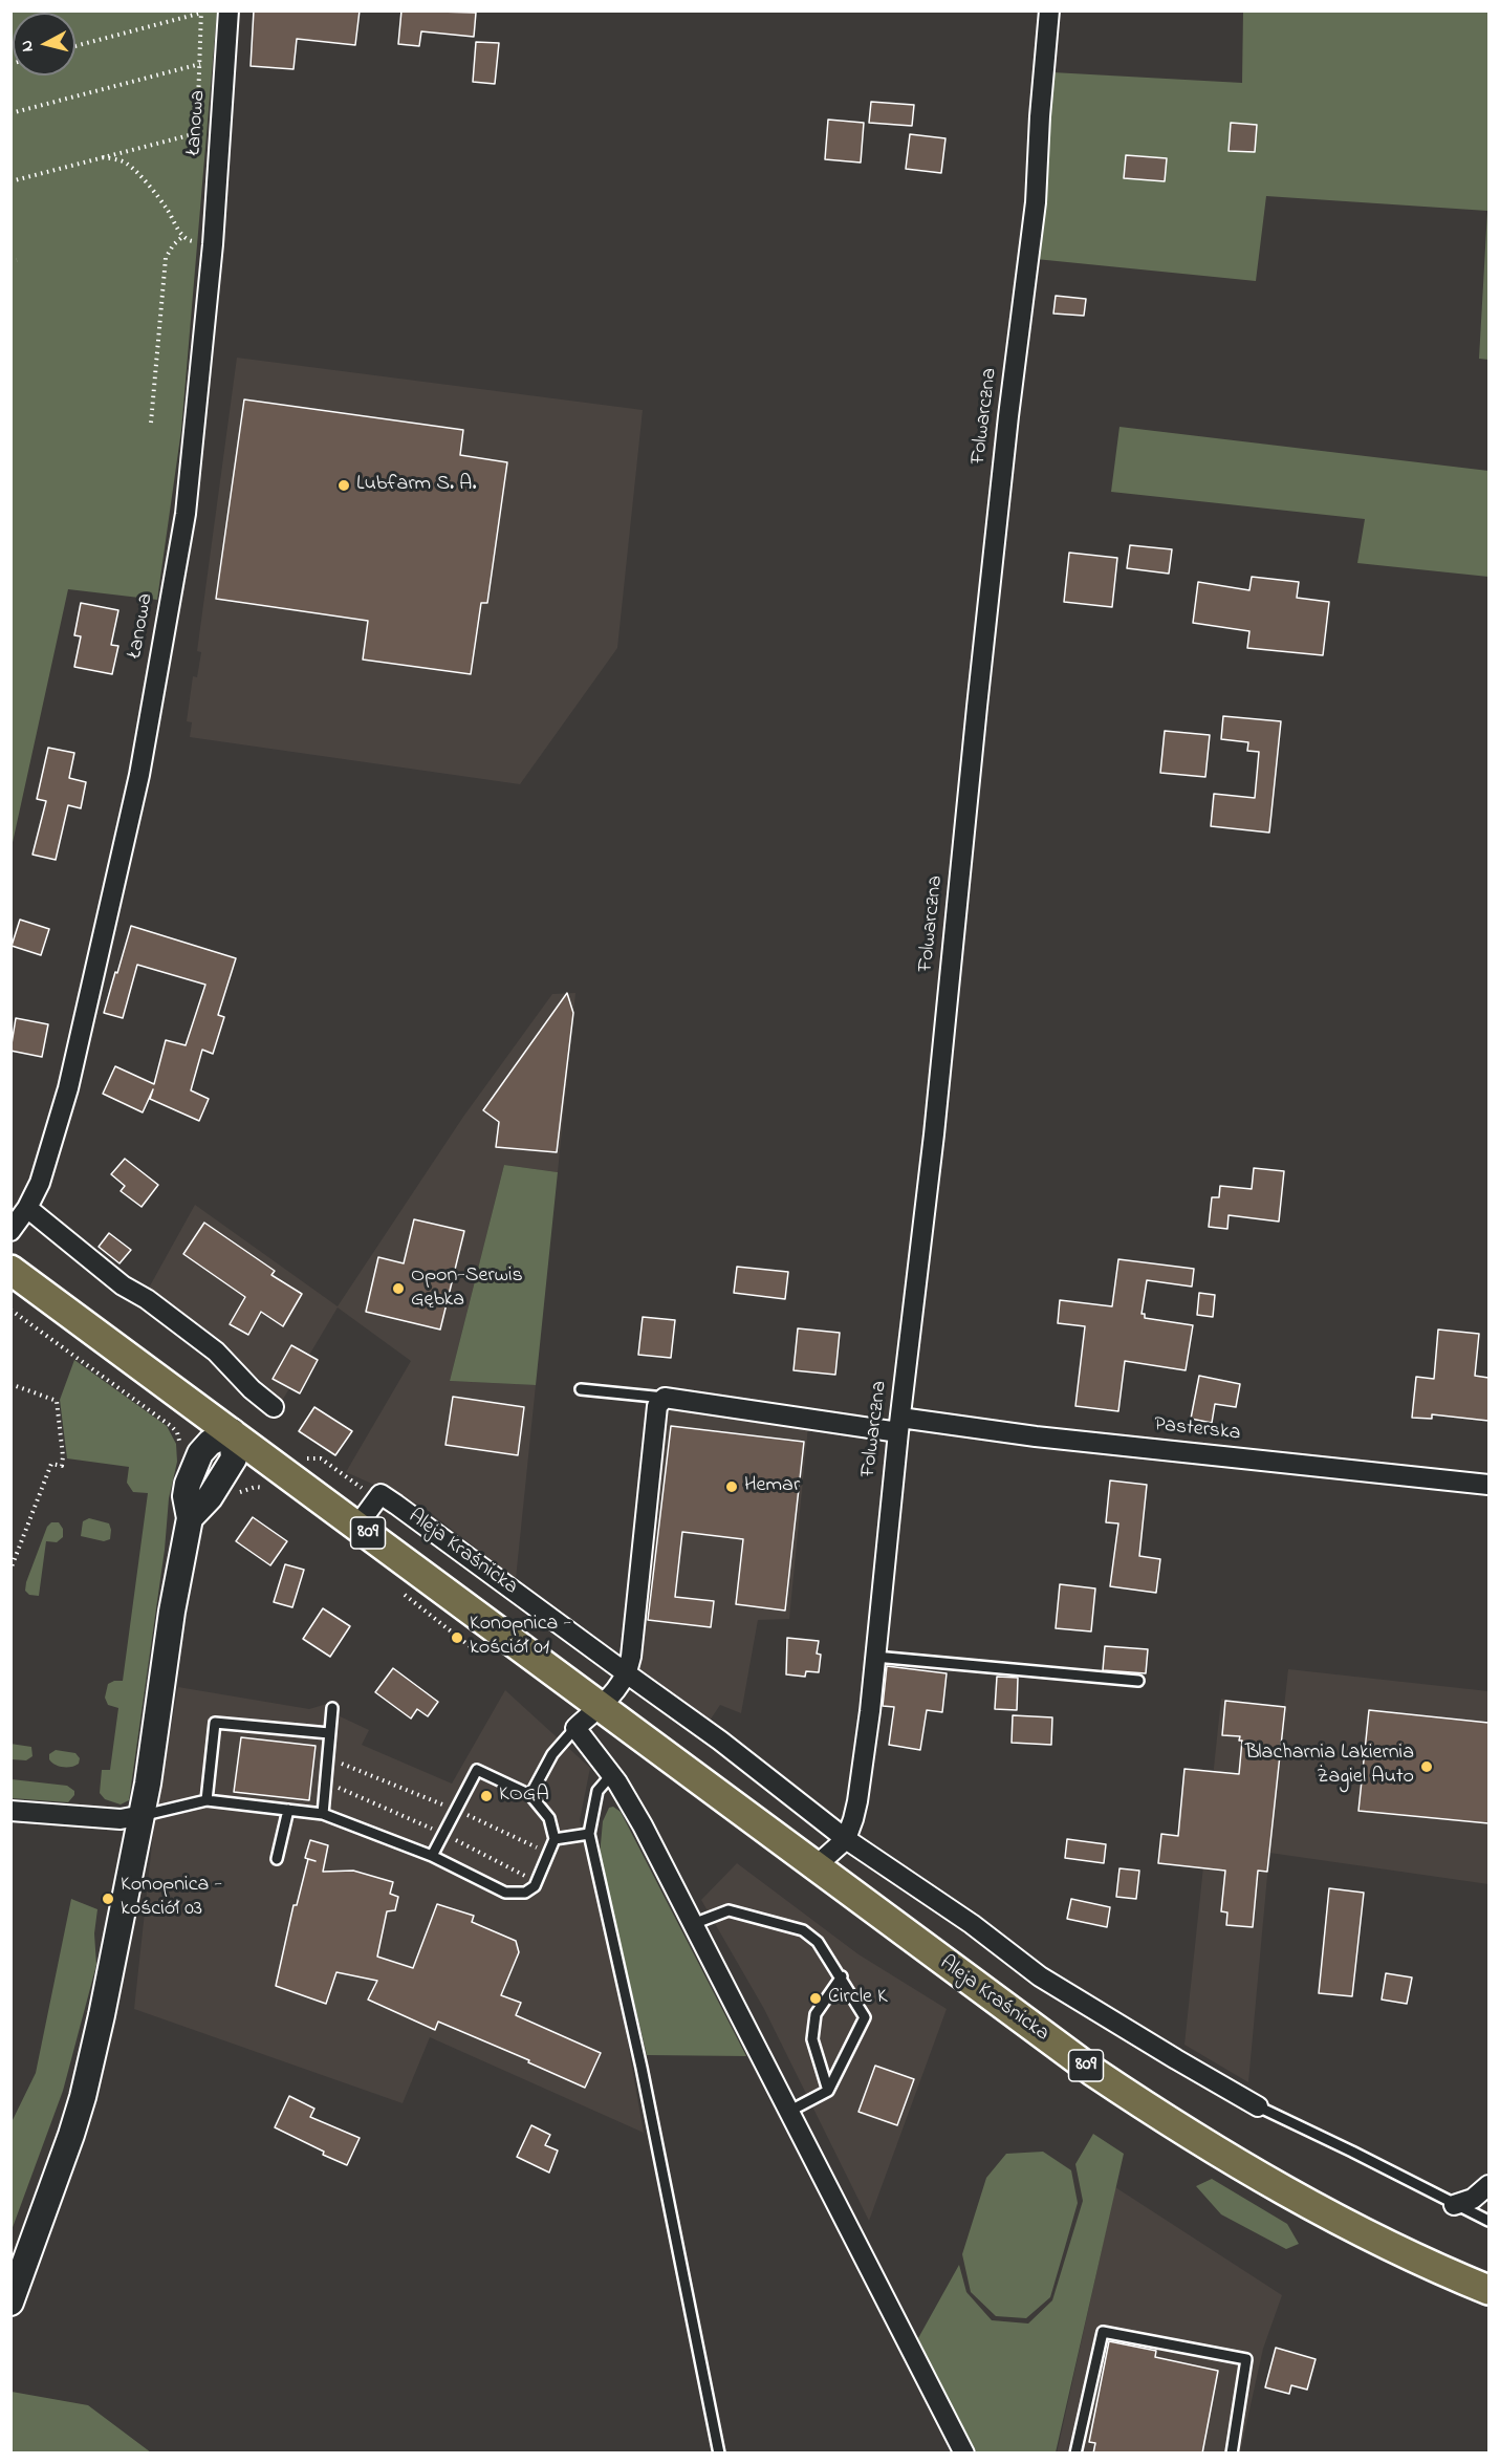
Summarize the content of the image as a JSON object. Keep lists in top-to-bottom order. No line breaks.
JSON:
{"streets":{"main road":["809","Aleja Kraśnicka"],"street":["Łanowa","Folwarczna","Pasterska"]},"crossings":[["Folwarczna","Pasterska"],["Folwarczna","Aleja Kraśnicka"]],"places":["Lubfarm S. A.","Opon-Serwis Gębka","Hemar","Konopnica - kościół 01","Blacharnia Lakiernia Żagiel Auto","KOGA","Konopnica - kościół 03","Circle K"],"north":"left"}
